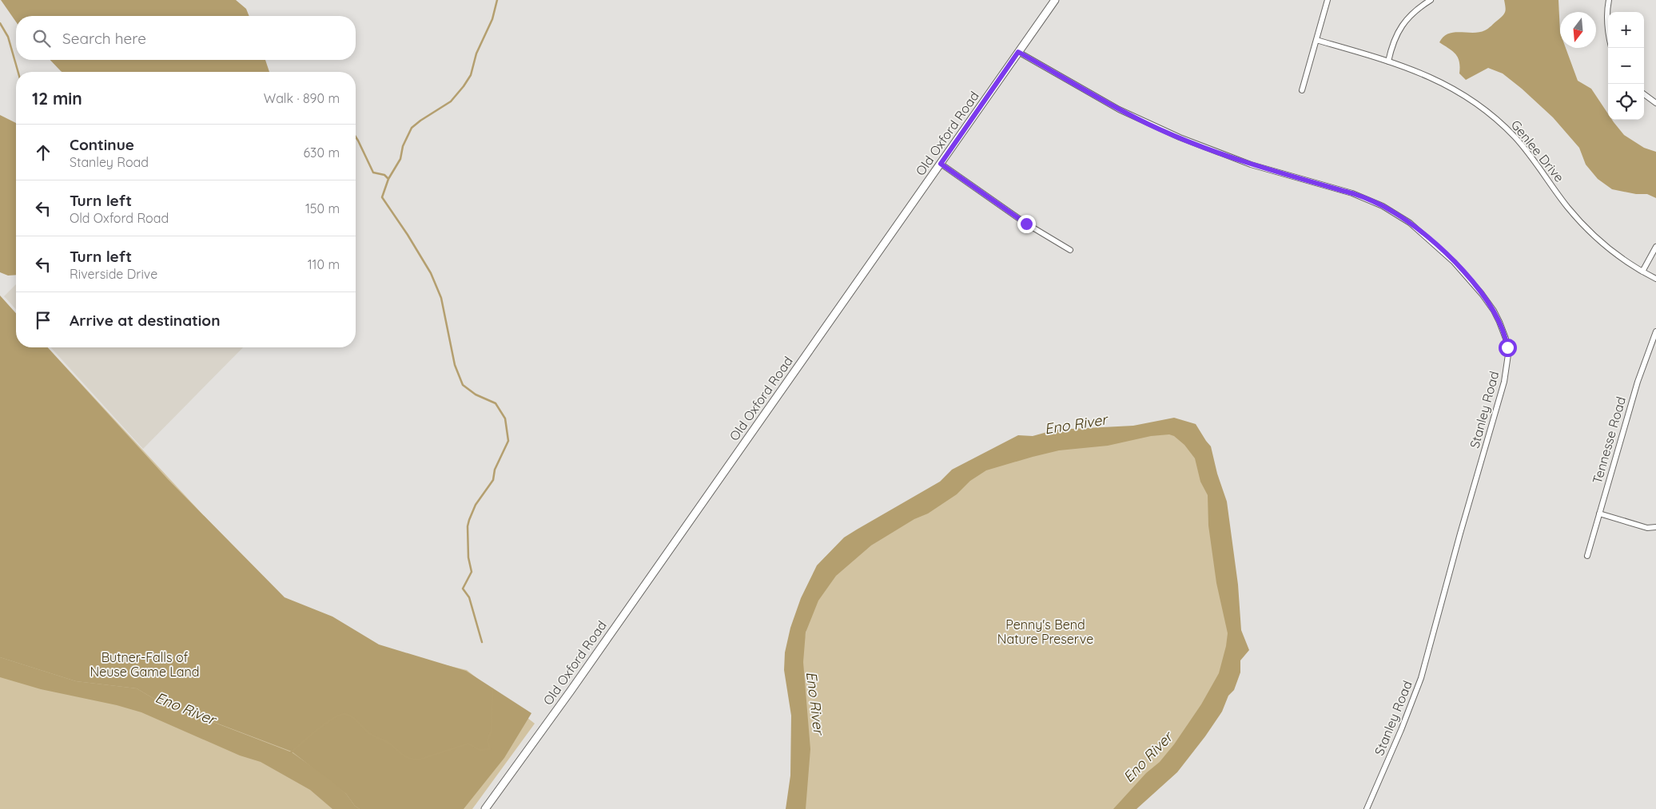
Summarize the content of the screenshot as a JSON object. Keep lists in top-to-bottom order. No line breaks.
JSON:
{"streets":{"street":["Old Oxford Road","Genlee Drive","Stanley Road","Tennesse Road"]},"crossings":[["Old Oxford Road","Stanley Road"]],"water":["Eno River"],"parks":["Penny's Bend Nature Preserve","Butner-Falls of Neuse Game Land"],"north":"bottom","page":{"map_buttons":["+","−"],"search":"Search here","heading":["12 min","Walk · 890 m"],"list":[["Continue","Stanley Road","630 m"],["Turn left","Old Oxford Road","150 m"],["Turn left","Riverside Drive","110 m"],"Arrive at destination"]}}
